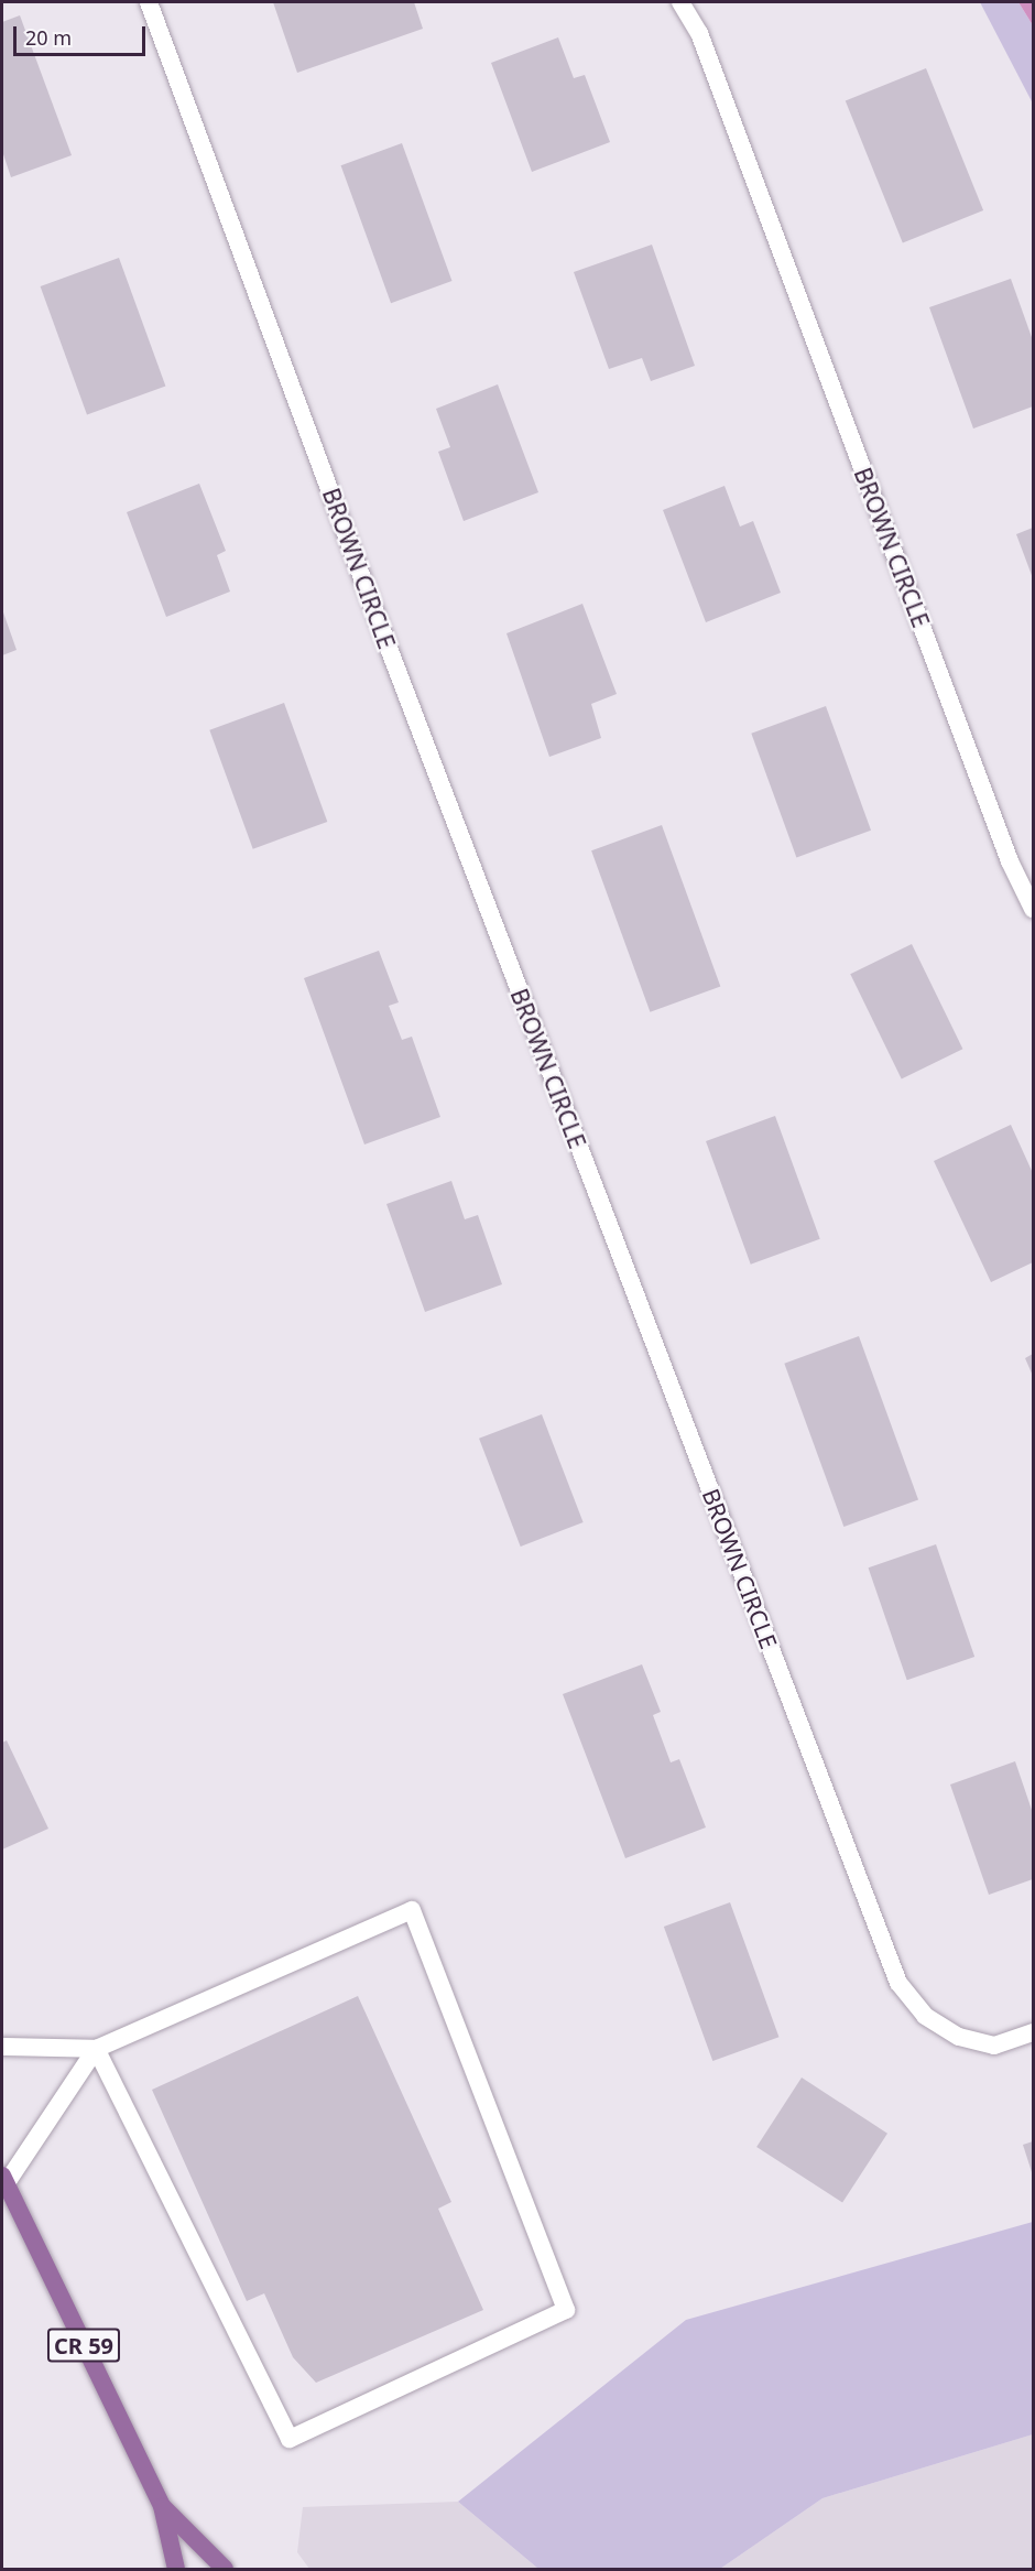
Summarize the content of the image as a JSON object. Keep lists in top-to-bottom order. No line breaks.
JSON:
{"streets":{"main road":["CR 59"],"street":["BROWN CIRCLE"]},"scale_bar":"20 m"}
